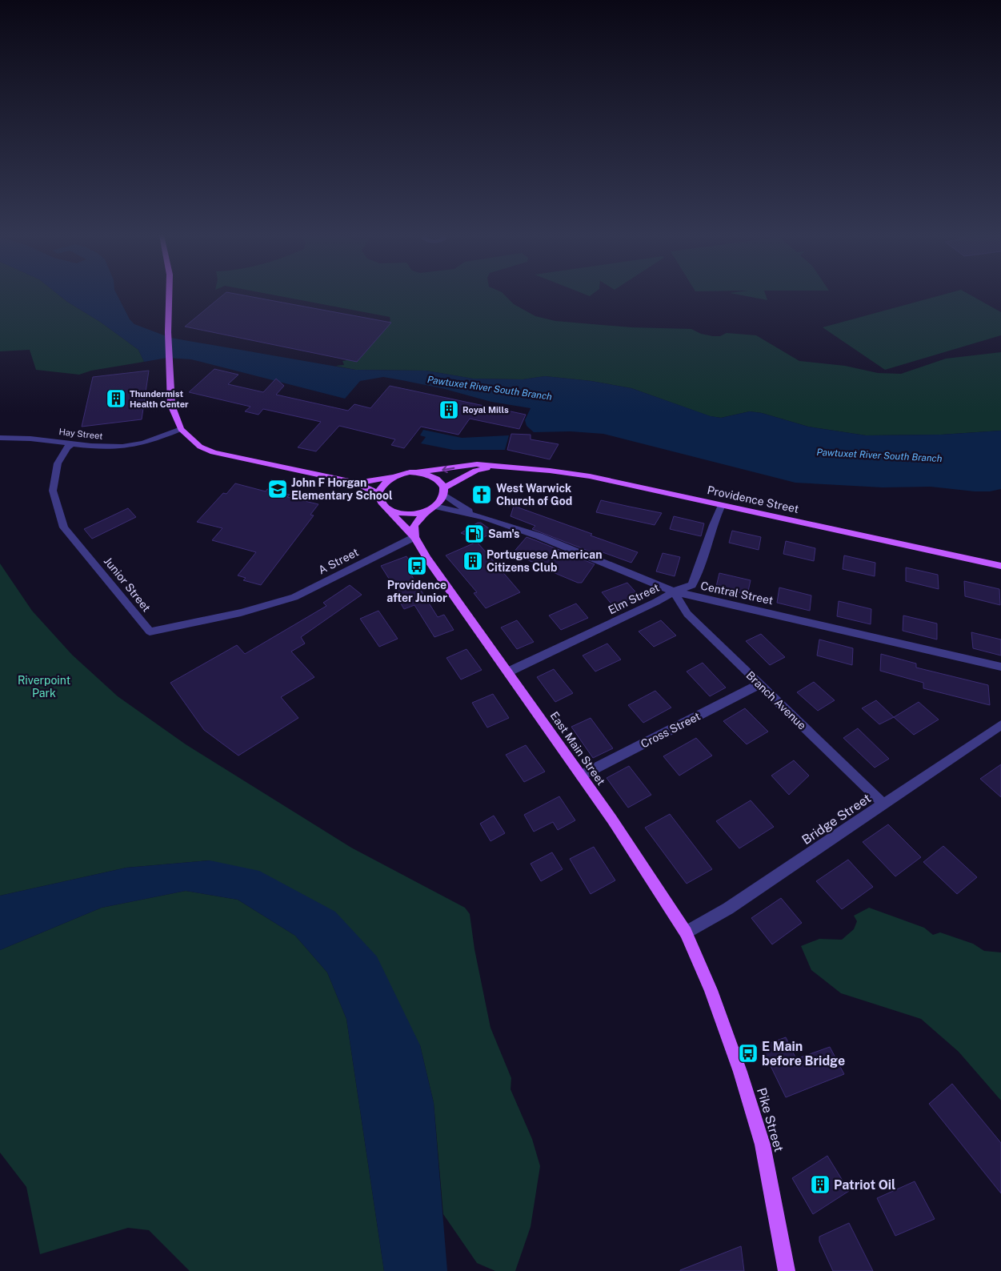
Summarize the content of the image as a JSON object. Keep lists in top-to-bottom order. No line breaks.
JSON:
{"streets":{"main road":["Providence Street","East Main Street","Pike Street"],"street":["Hay Street","A Street","Junior Street","Central Street","Elm Street","Branch Avenue","Cross Street","Bridge Street"]},"crossings":[["Hay Street","Junior Street"],["Providence Street","Elm Street"],["Providence Street","East Main Street"],["A Street","Junior Street"],["A Street","East Main Street"],["Central Street","Elm Street"],["Central Street","Branch Avenue"],["Elm Street","Branch Avenue"],["Elm Street","East Main Street"],["Branch Avenue","Cross Street"],["Branch Avenue","Bridge Street"],["Cross Street","East Main Street"],["East Main Street","Bridge Street"],["East Main Street","Pike Street"]],"water":["Pawtuxet River South Branch"],"parks":["Riverpoint Park"],"places":{"building":["Thundermist Health Center","Royal Mills","Portuguese American Citizens Club","Patriot Oil"],"school or university":["John F Horgan Elementary School"],"church":["West Warwick Church of God"],"fuel station":["Sam's"],"bus stop":["Providence after Junior","E Main before Bridge"]}}
